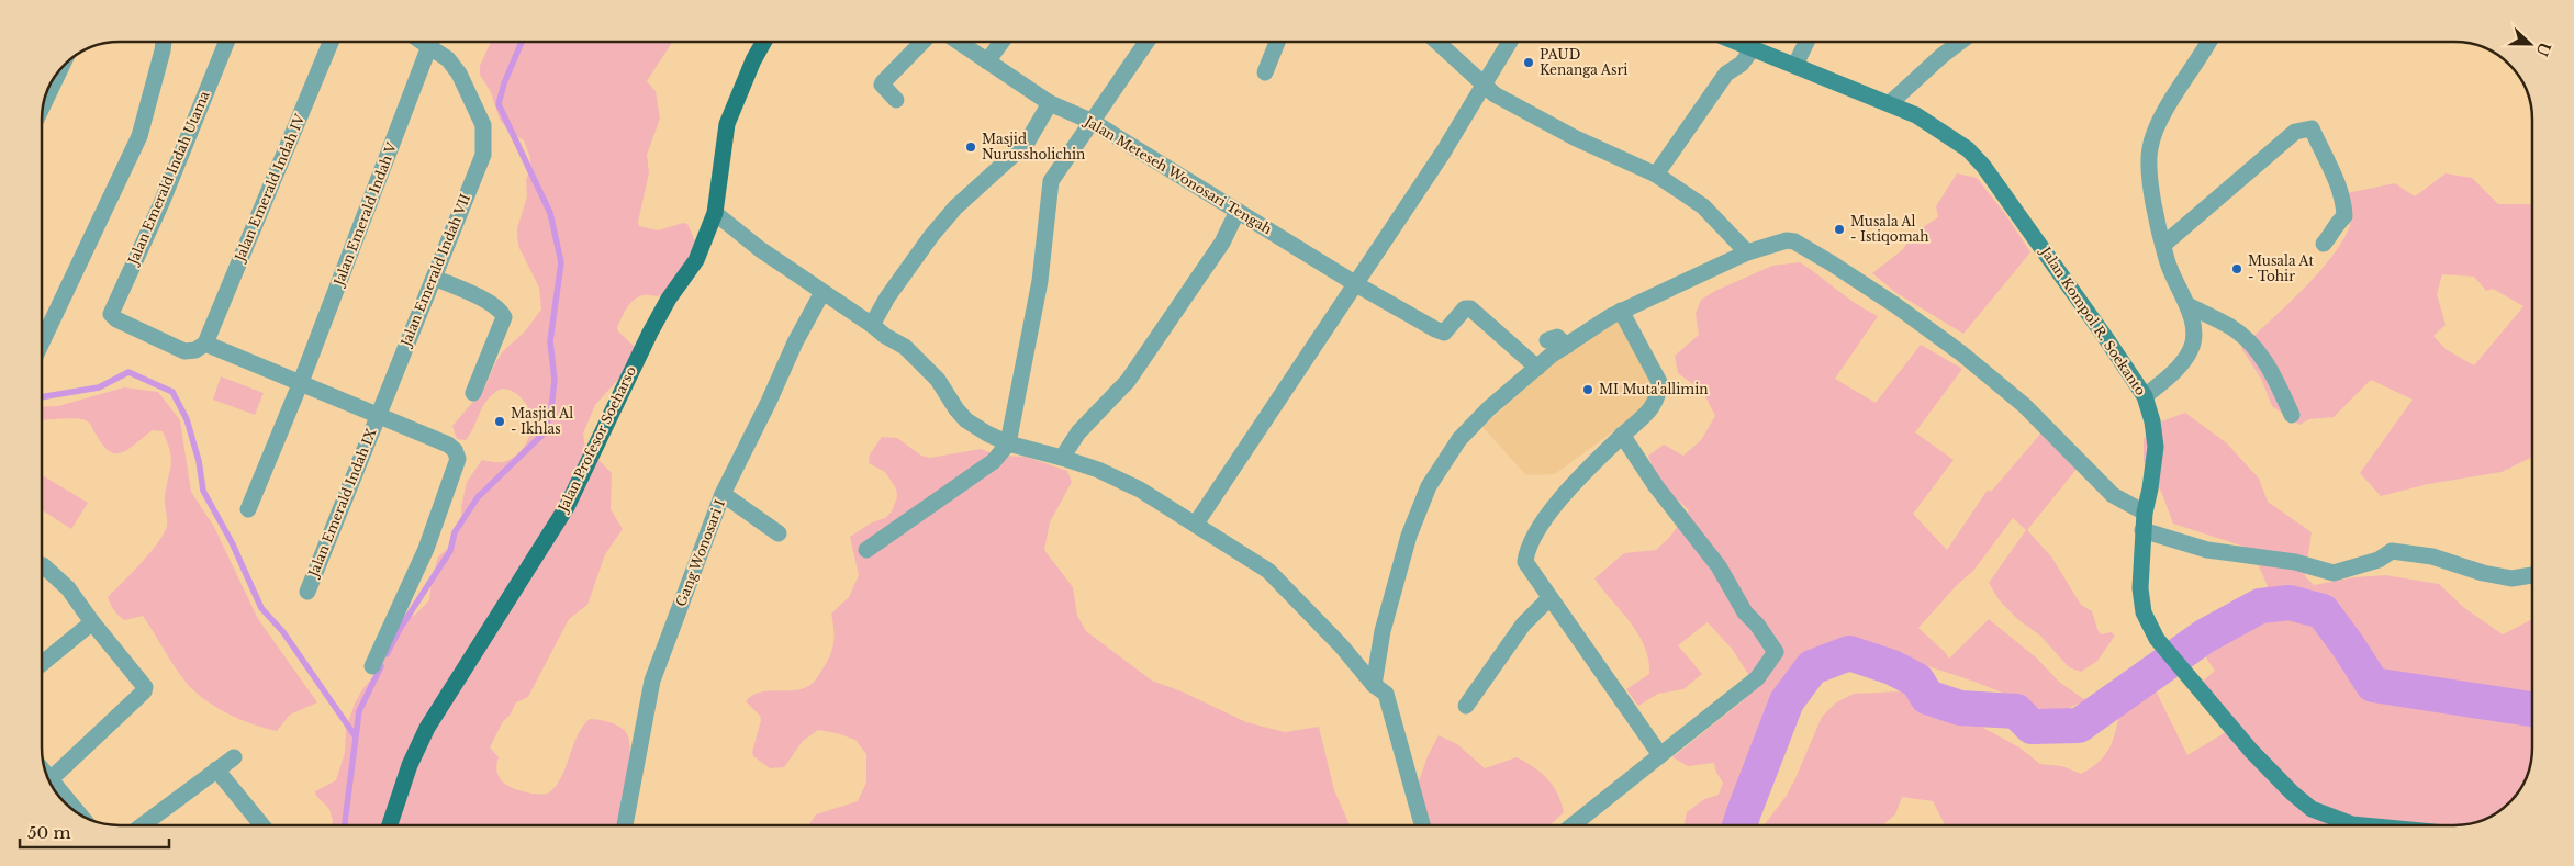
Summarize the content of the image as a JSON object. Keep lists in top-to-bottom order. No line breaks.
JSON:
{"streets":{"main road":["Jalan Kompol R. Soekanto","Jalan Profesor Soeharso"],"street":["Jalan Meteseh Wonosari Tengah","Jalan Emerald Indah Utama","Jalan Emerald Indah IV","Jalan Emerald Indah V","Jalan Emerald Indah VII","Jalan Emerald Indah IX","Gang Wonosari I"]},"crossings":[["Jalan Emerald Indah Utama","Jalan Emerald Indah IV"],["Jalan Emerald Indah V","Jalan Emerald Indah VII"],["Jalan Emerald Indah VII","Jalan Emerald Indah IX"]],"places":["PAUD Kenanga Asri","Masjid Nurussholichin","Musala Al - Istiqomah","Musala At - Tohir","MI Muta'allimin","Masjid Al - Ikhlas"],"scale_bar":"50 m","north":"right"}
